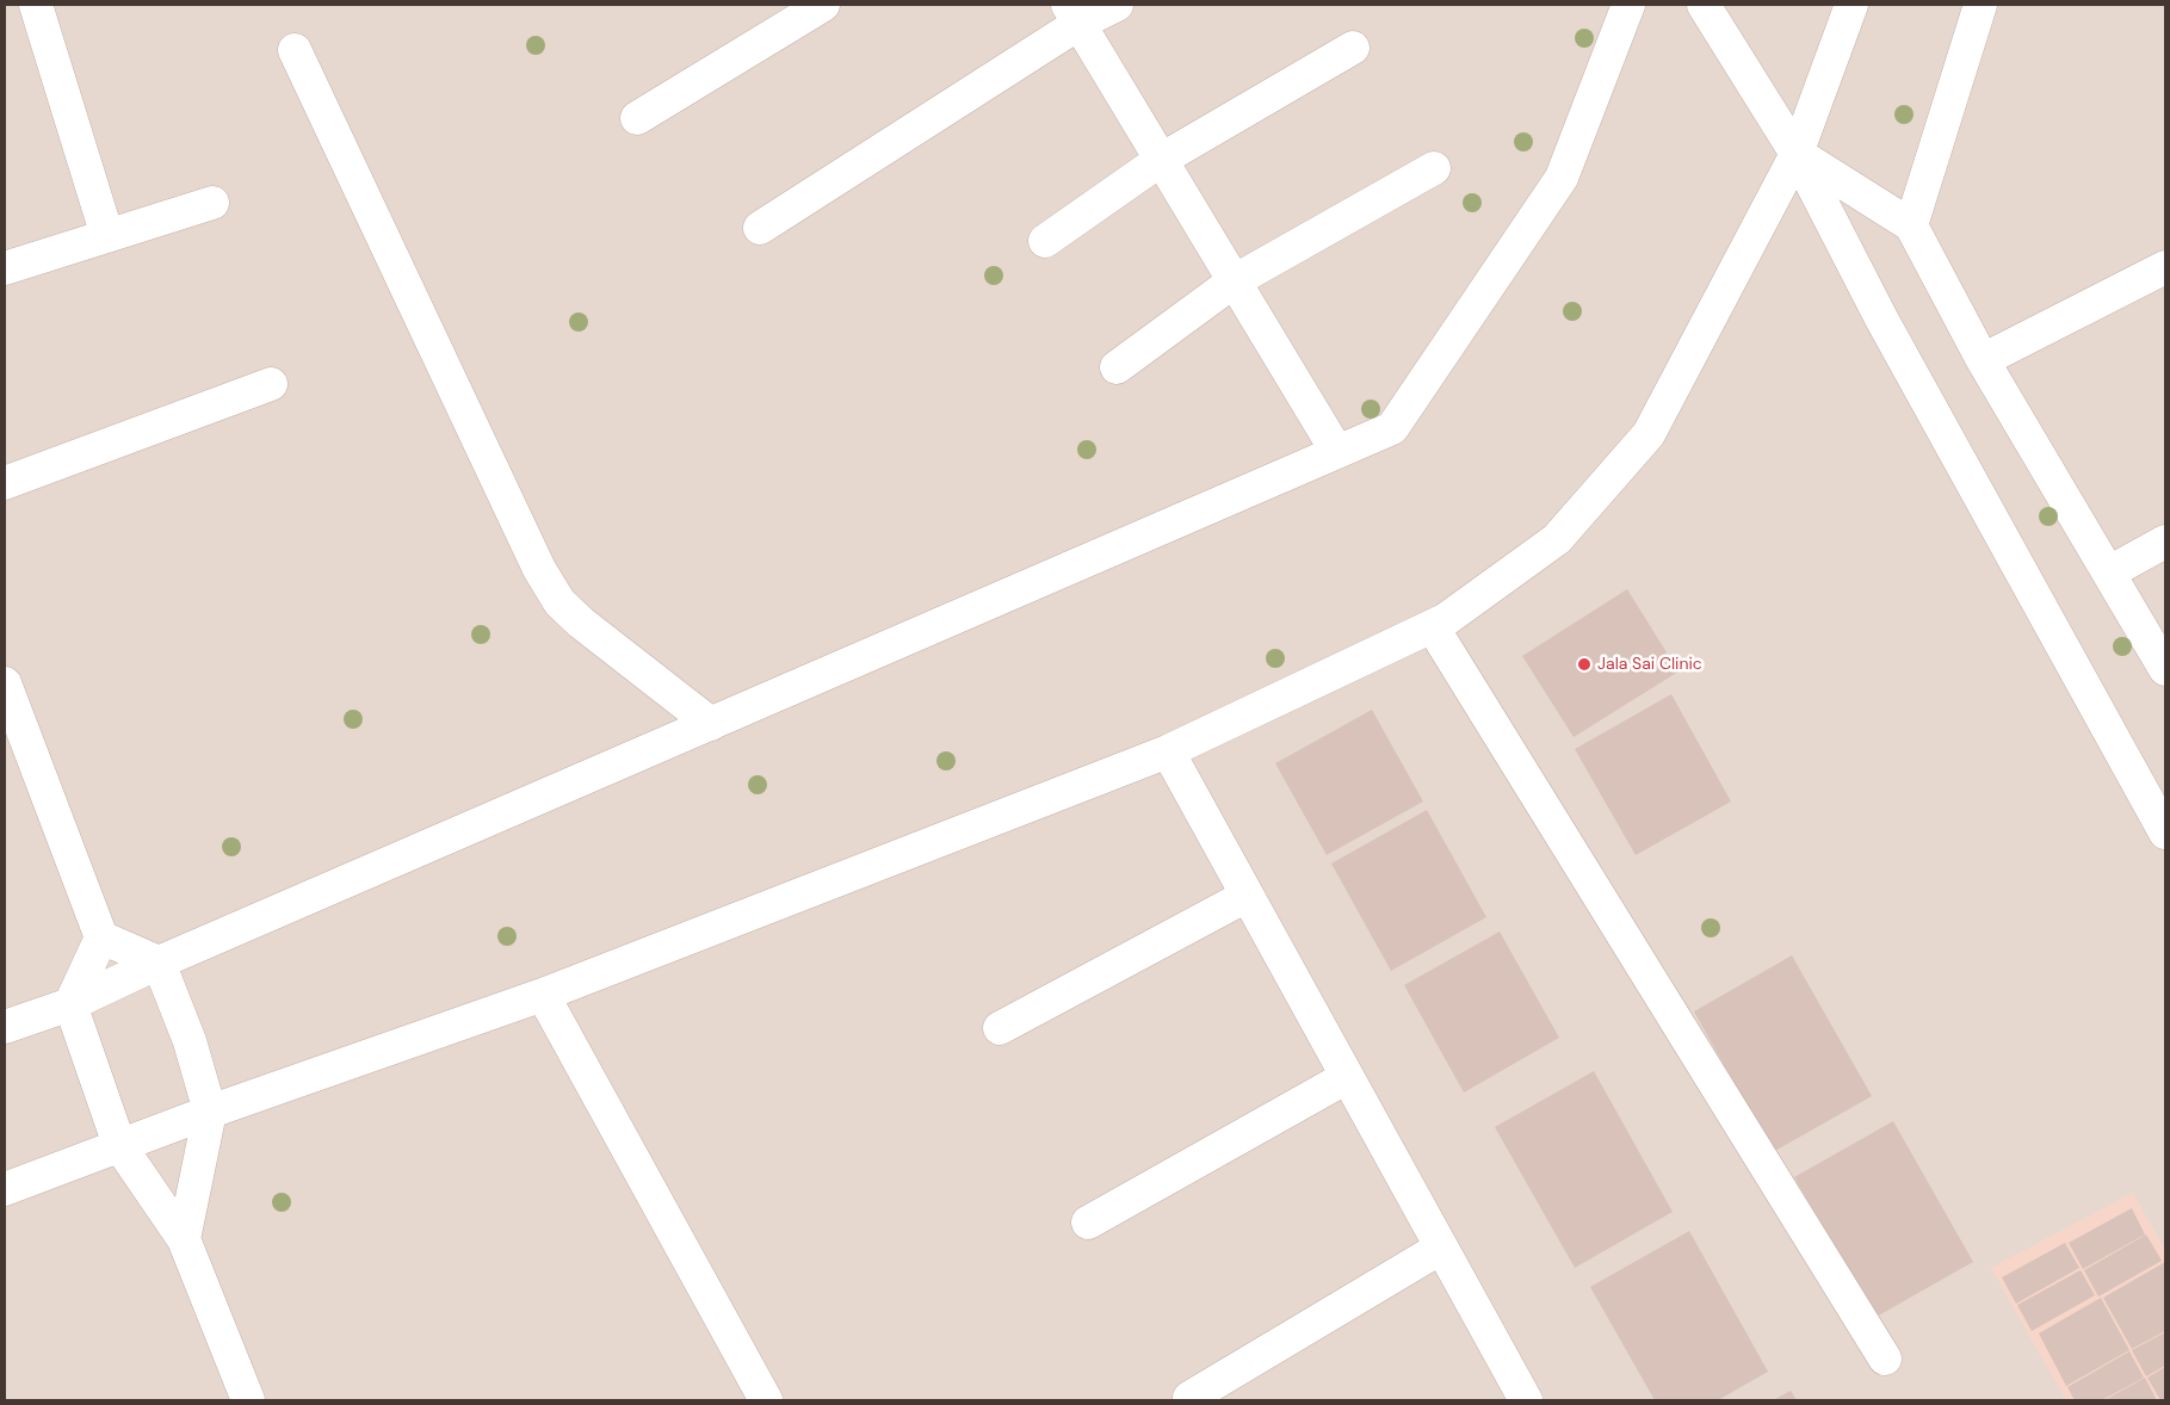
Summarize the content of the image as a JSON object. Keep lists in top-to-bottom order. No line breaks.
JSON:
{"places":["Jala Sai Clinic"]}
